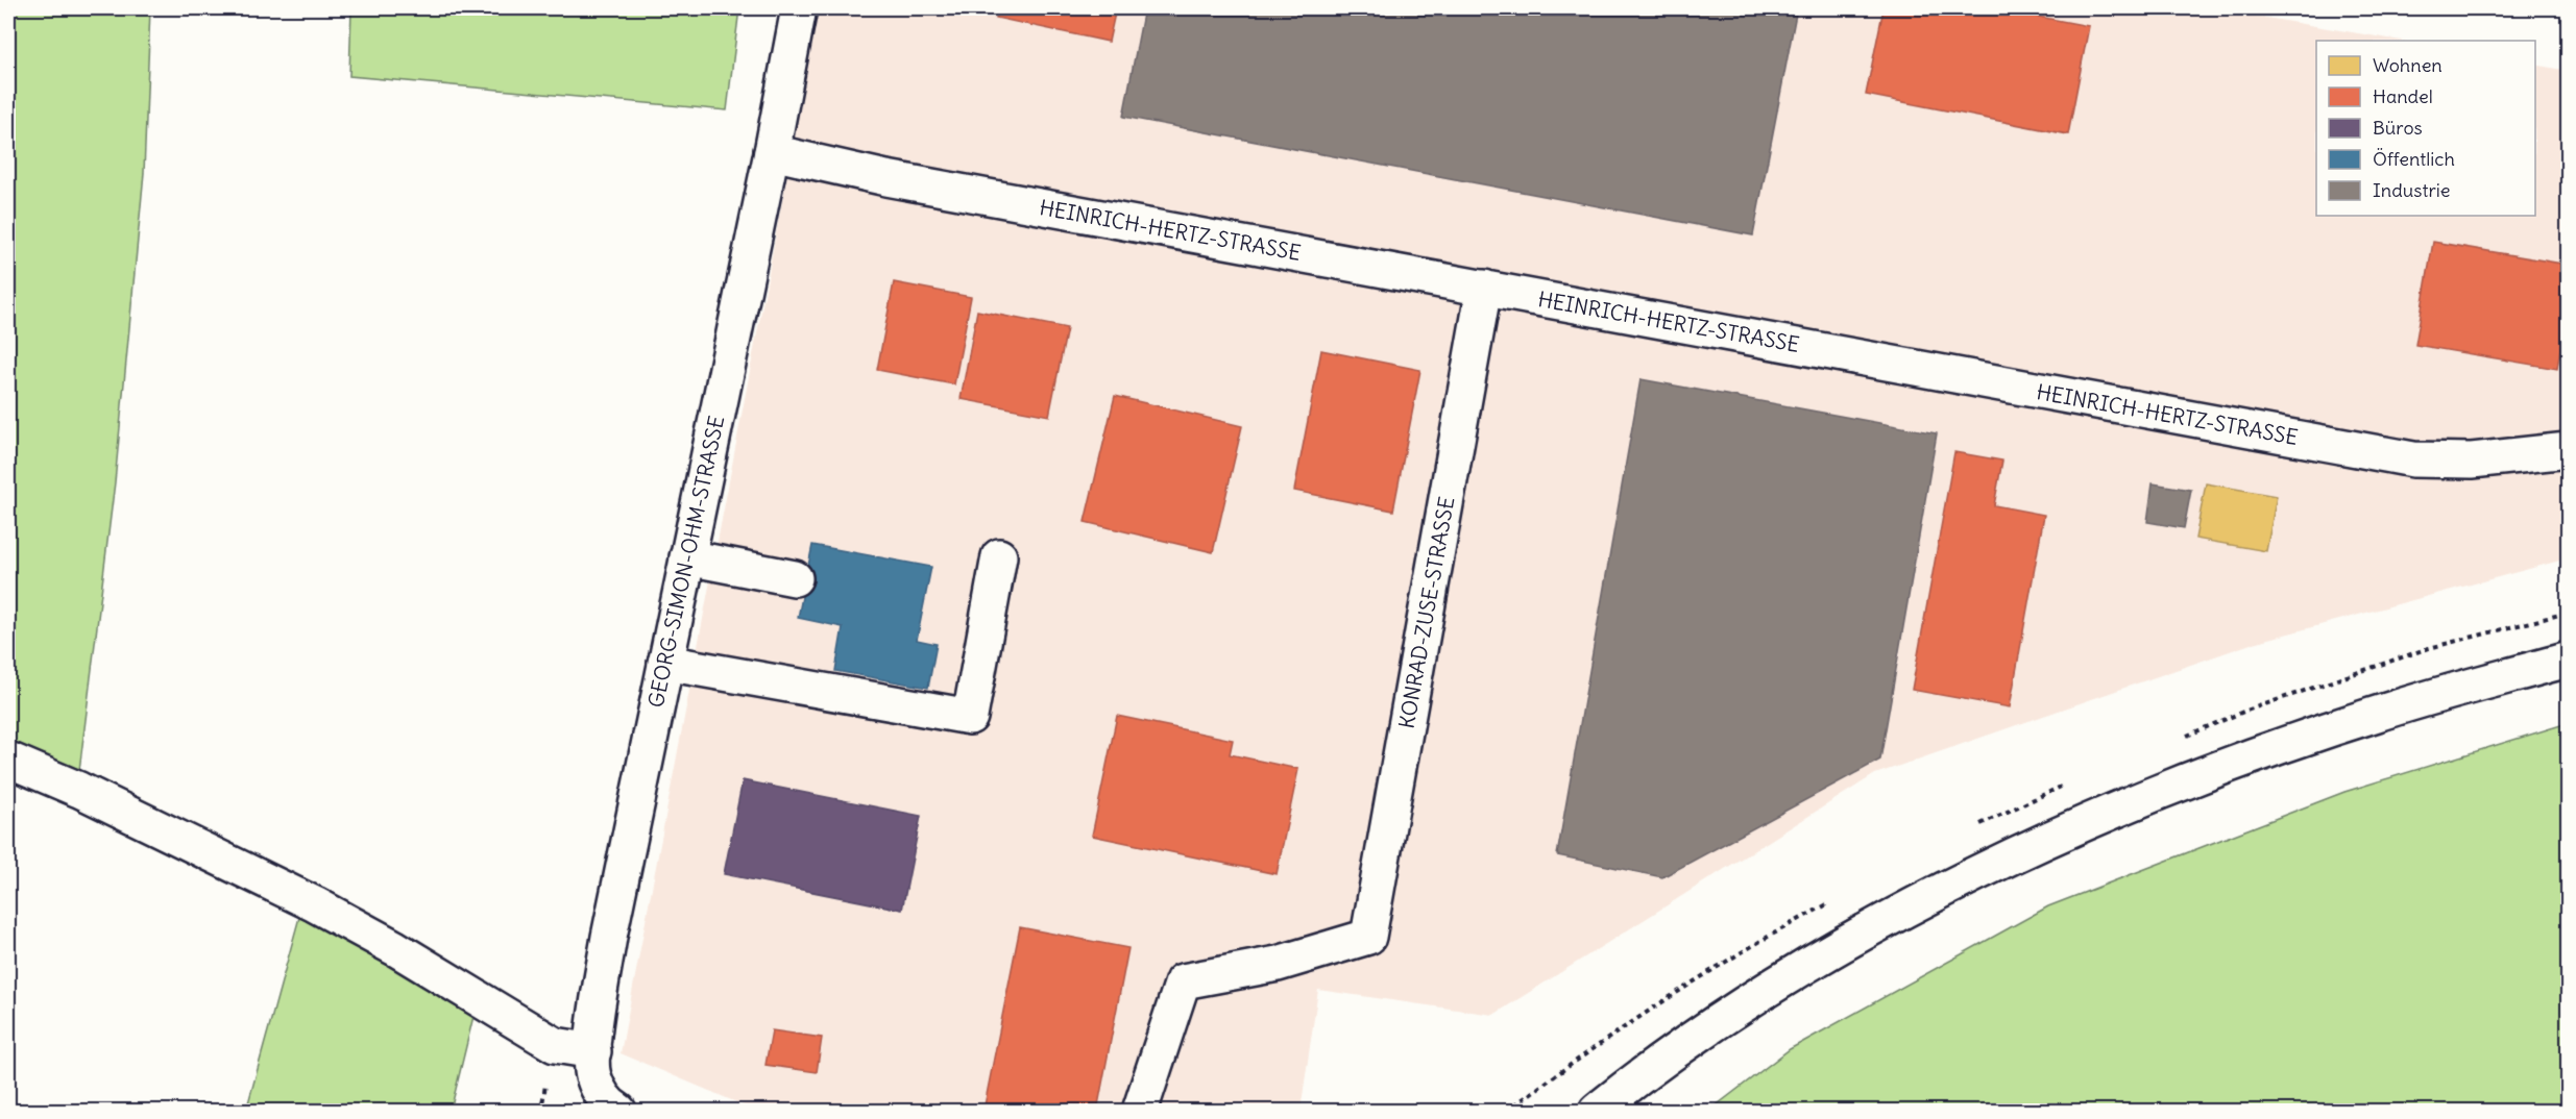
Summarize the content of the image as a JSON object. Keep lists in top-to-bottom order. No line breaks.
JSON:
{"streets":{"street":["HEINRICH-HERTZ-STRASSE","GEORG-SIMON-OHM-STRASSE","KONRAD-ZUSE-STRASSE"]},"crossings":[["HEINRICH-HERTZ-STRASSE","GEORG-SIMON-OHM-STRASSE"],["HEINRICH-HERTZ-STRASSE","KONRAD-ZUSE-STRASSE"]],"legend":["Wohnen","Handel","Büros","Öffentlich","Industrie"]}
